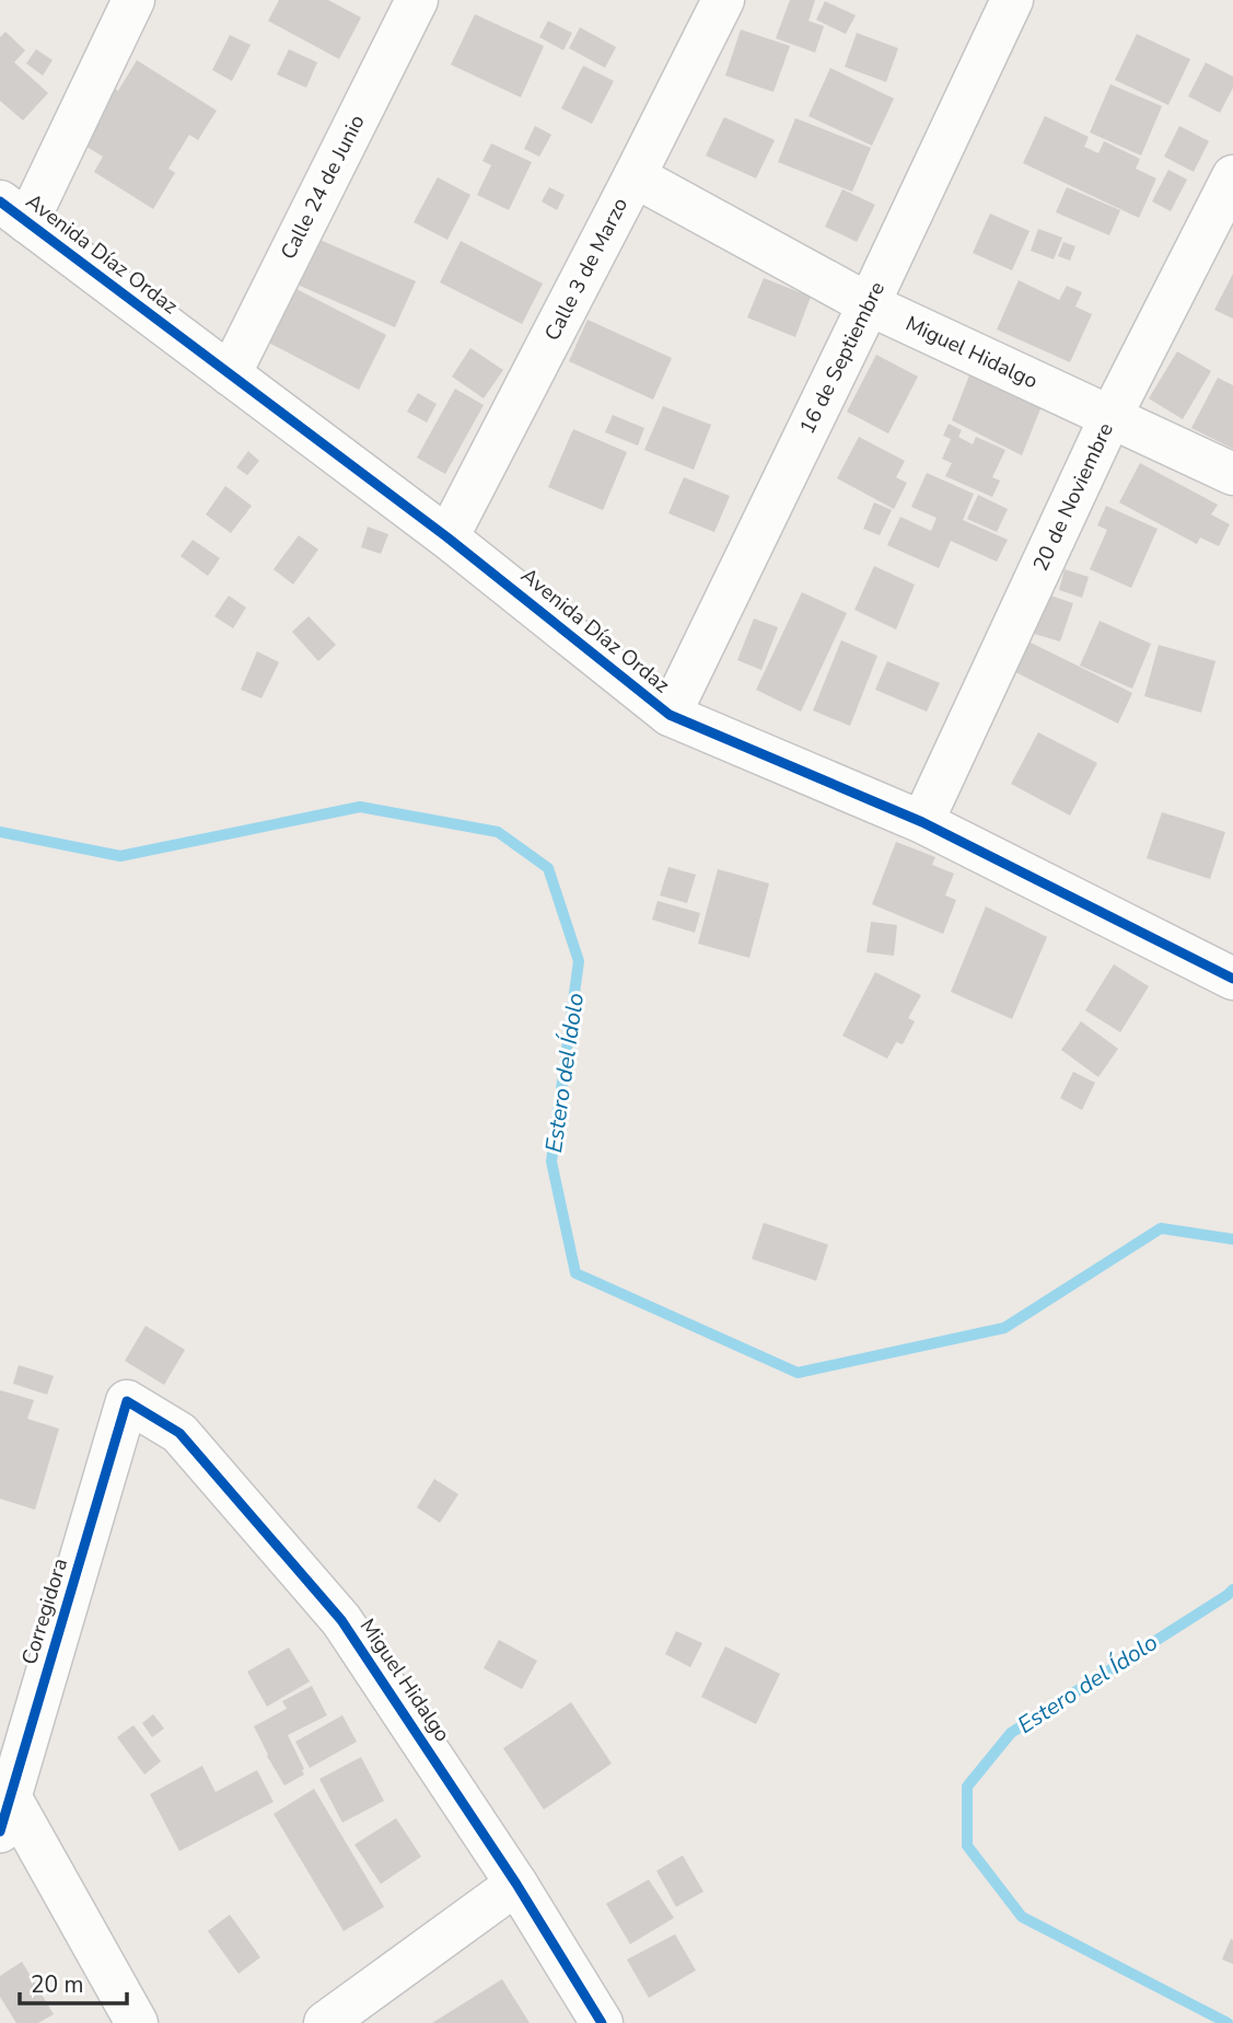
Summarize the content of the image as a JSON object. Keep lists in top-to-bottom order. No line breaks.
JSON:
{"streets":{"street":["Calle 24 de Junio","Avenida Díaz Ordaz","Calle 3 de Marzo","Miguel Hidalgo","16 de Septiembre","20 de Noviembre","Corregidora"]},"crossings":[["Calle 24 de Junio","Avenida Díaz Ordaz"],["Avenida Díaz Ordaz","Calle 3 de Marzo"],["Avenida Díaz Ordaz","16 de Septiembre"],["Avenida Díaz Ordaz","20 de Noviembre"],["Calle 3 de Marzo","Miguel Hidalgo"],["Miguel Hidalgo","16 de Septiembre"],["Miguel Hidalgo","20 de Noviembre"],["Miguel Hidalgo","Corregidora"]],"water":["Estero del Ídolo"],"scale_bar":"20 m"}
